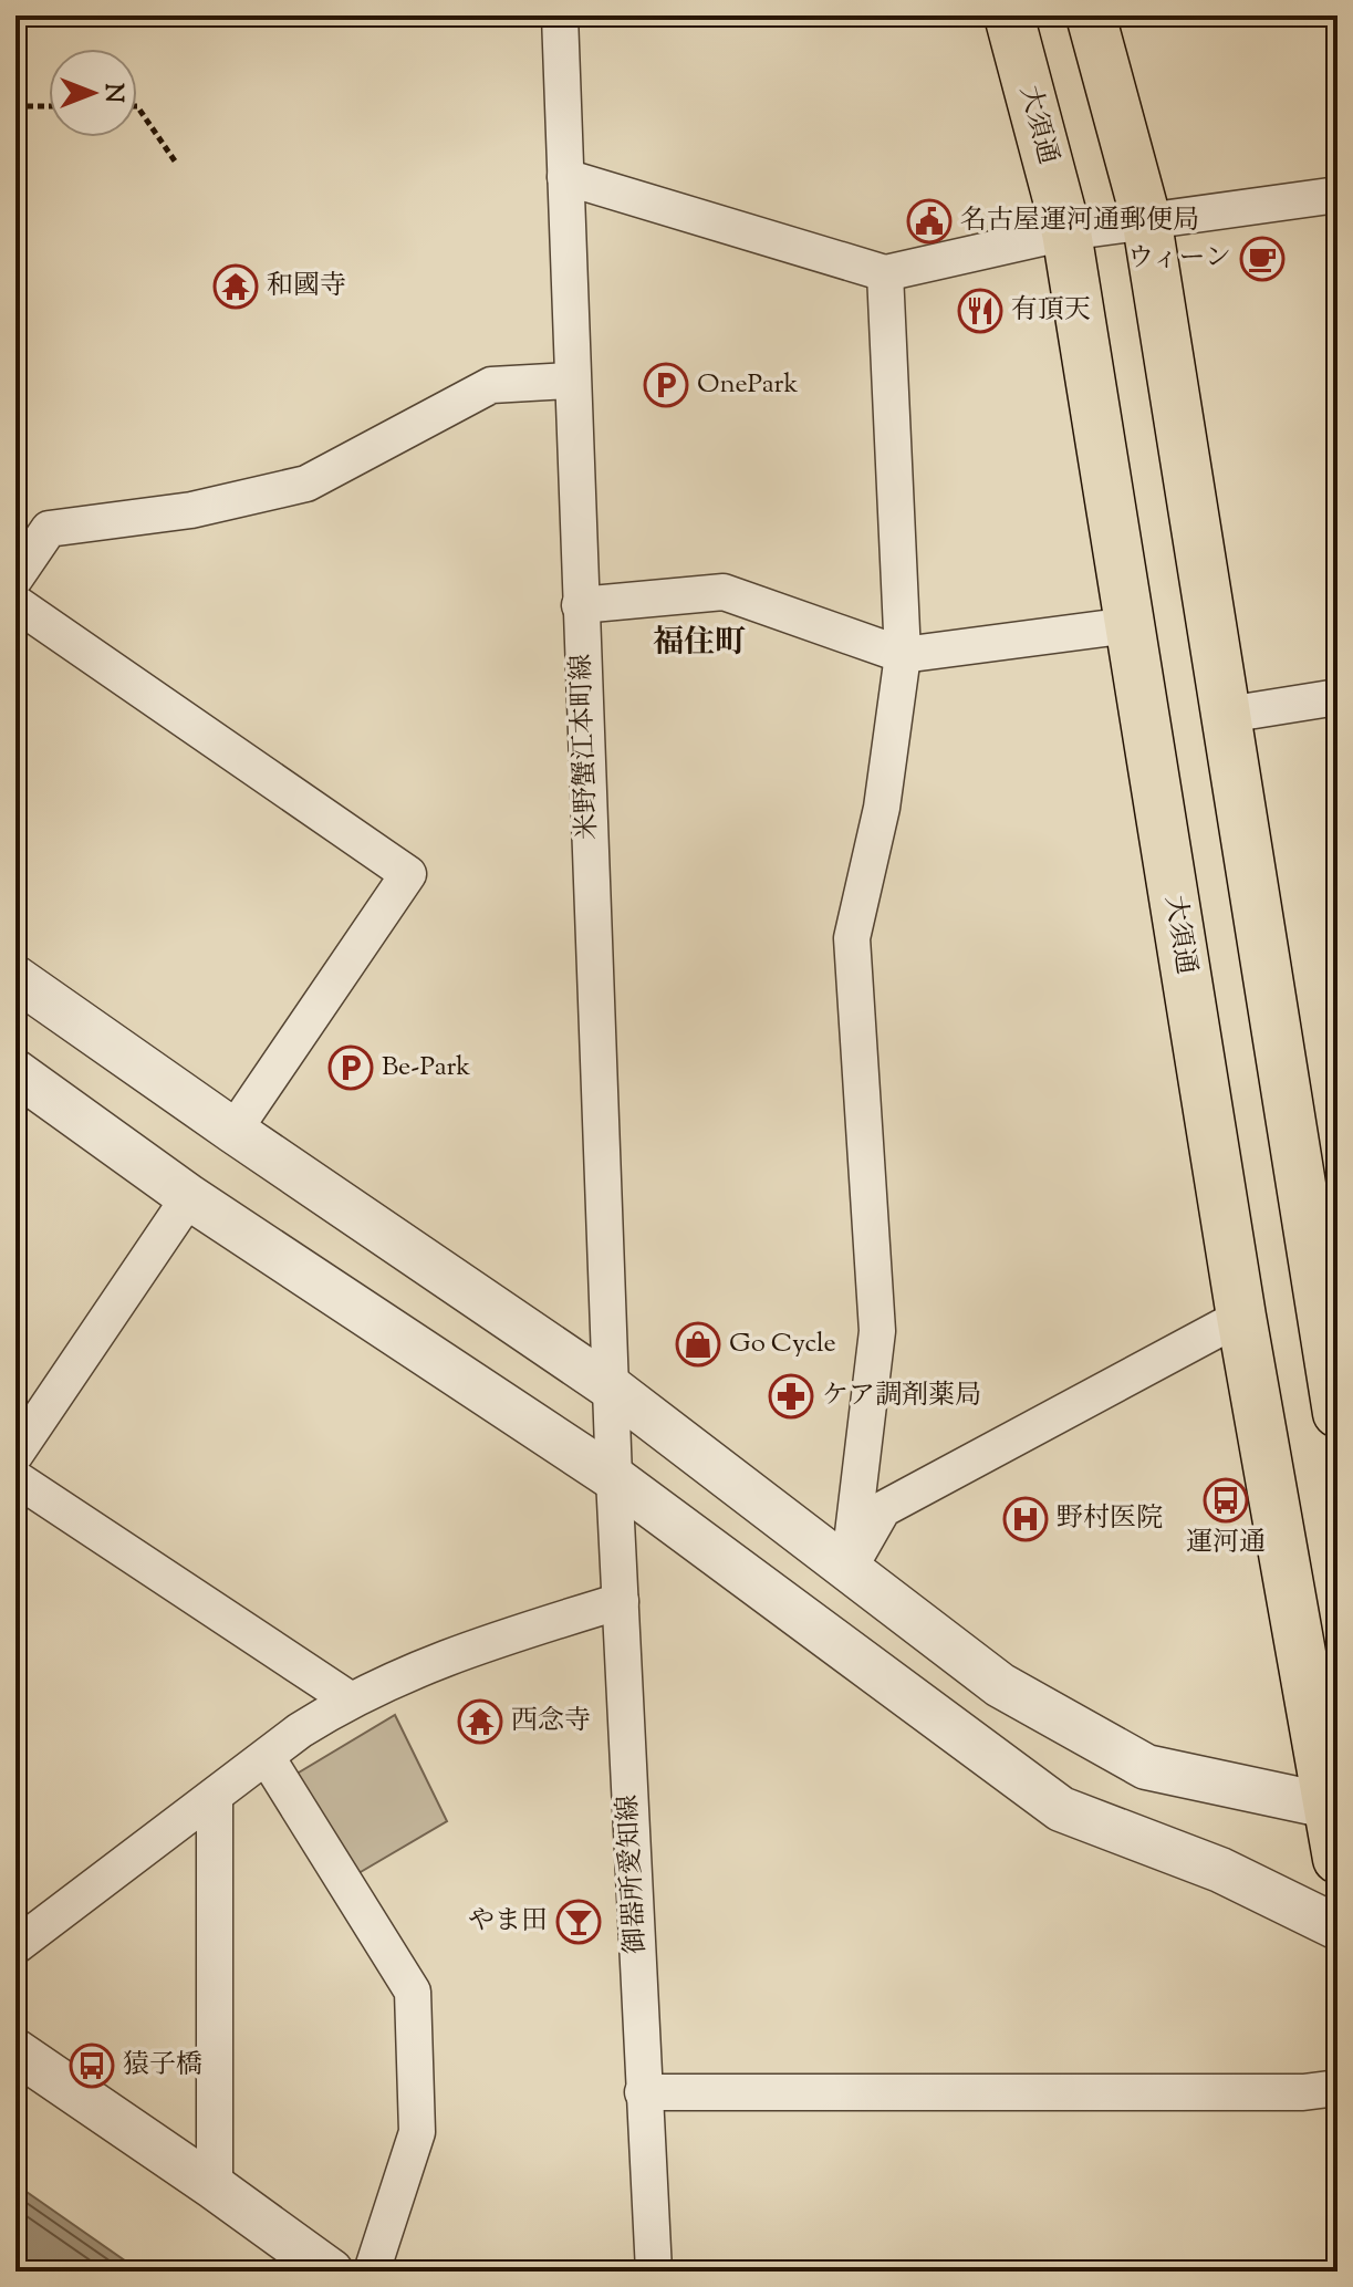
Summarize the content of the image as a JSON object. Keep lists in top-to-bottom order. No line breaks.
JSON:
{"streets":{"main road":["大須通"],"street":["米野蟹江本町線","御器所愛知線"]},"crossings":[["米野蟹江本町線","御器所愛知線"]],"districts":["福住町"],"places":{"public building":["名古屋運河通郵便局"],"cafe":["ウィーン"],"temple":["和國寺","西念寺"],"restaurant":["有頂天"],"parking":["OnePark","Be-Park"],"shop":["Go Cycle"],"pharmacy":["ケア調剤薬局"],"bus stop":["運河通","猿子橋"],"hospital":["野村医院"],"bar":["やま田"]},"north":"right"}
